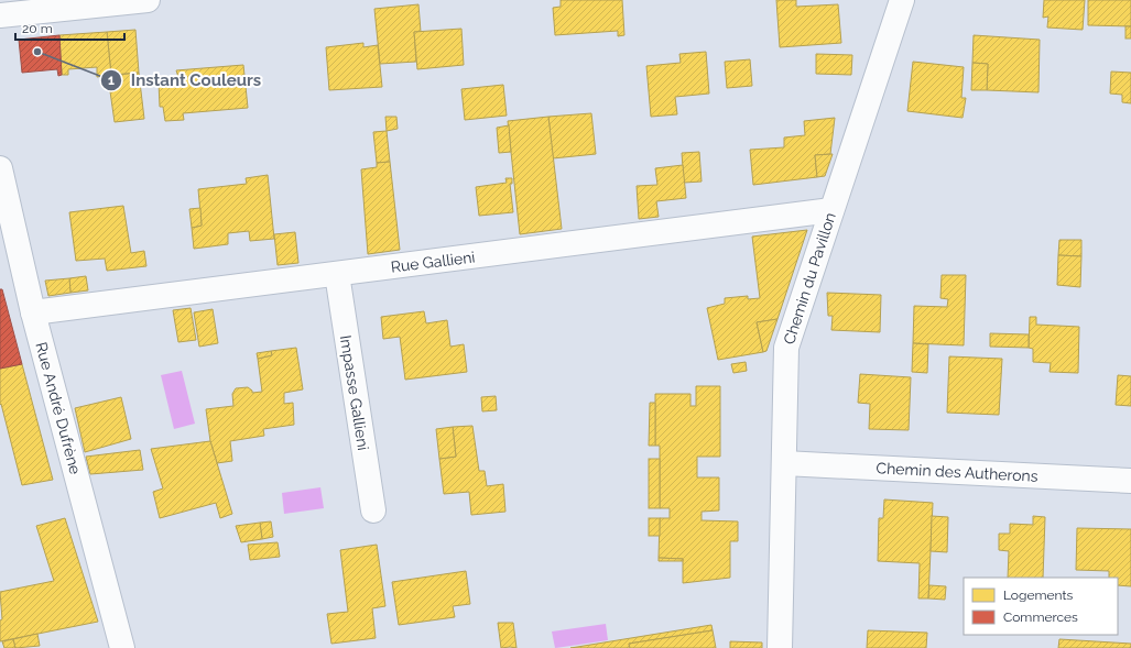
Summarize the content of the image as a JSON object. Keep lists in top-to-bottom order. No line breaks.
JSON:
{"streets":{"street":["Rue Gallieni","Chemin du Pavillon","Impasse Gallieni","Rue André Dufrène","Chemin des Autherons"]},"crossings":[["Rue Gallieni","Chemin du Pavillon"],["Rue Gallieni","Impasse Gallieni"],["Rue Gallieni","Rue André Dufrène"],["Chemin du Pavillon","Chemin des Autherons"]],"places":["Instant Couleurs"],"legend":["Logements","Commerces"],"scale_bar":"20 m"}
